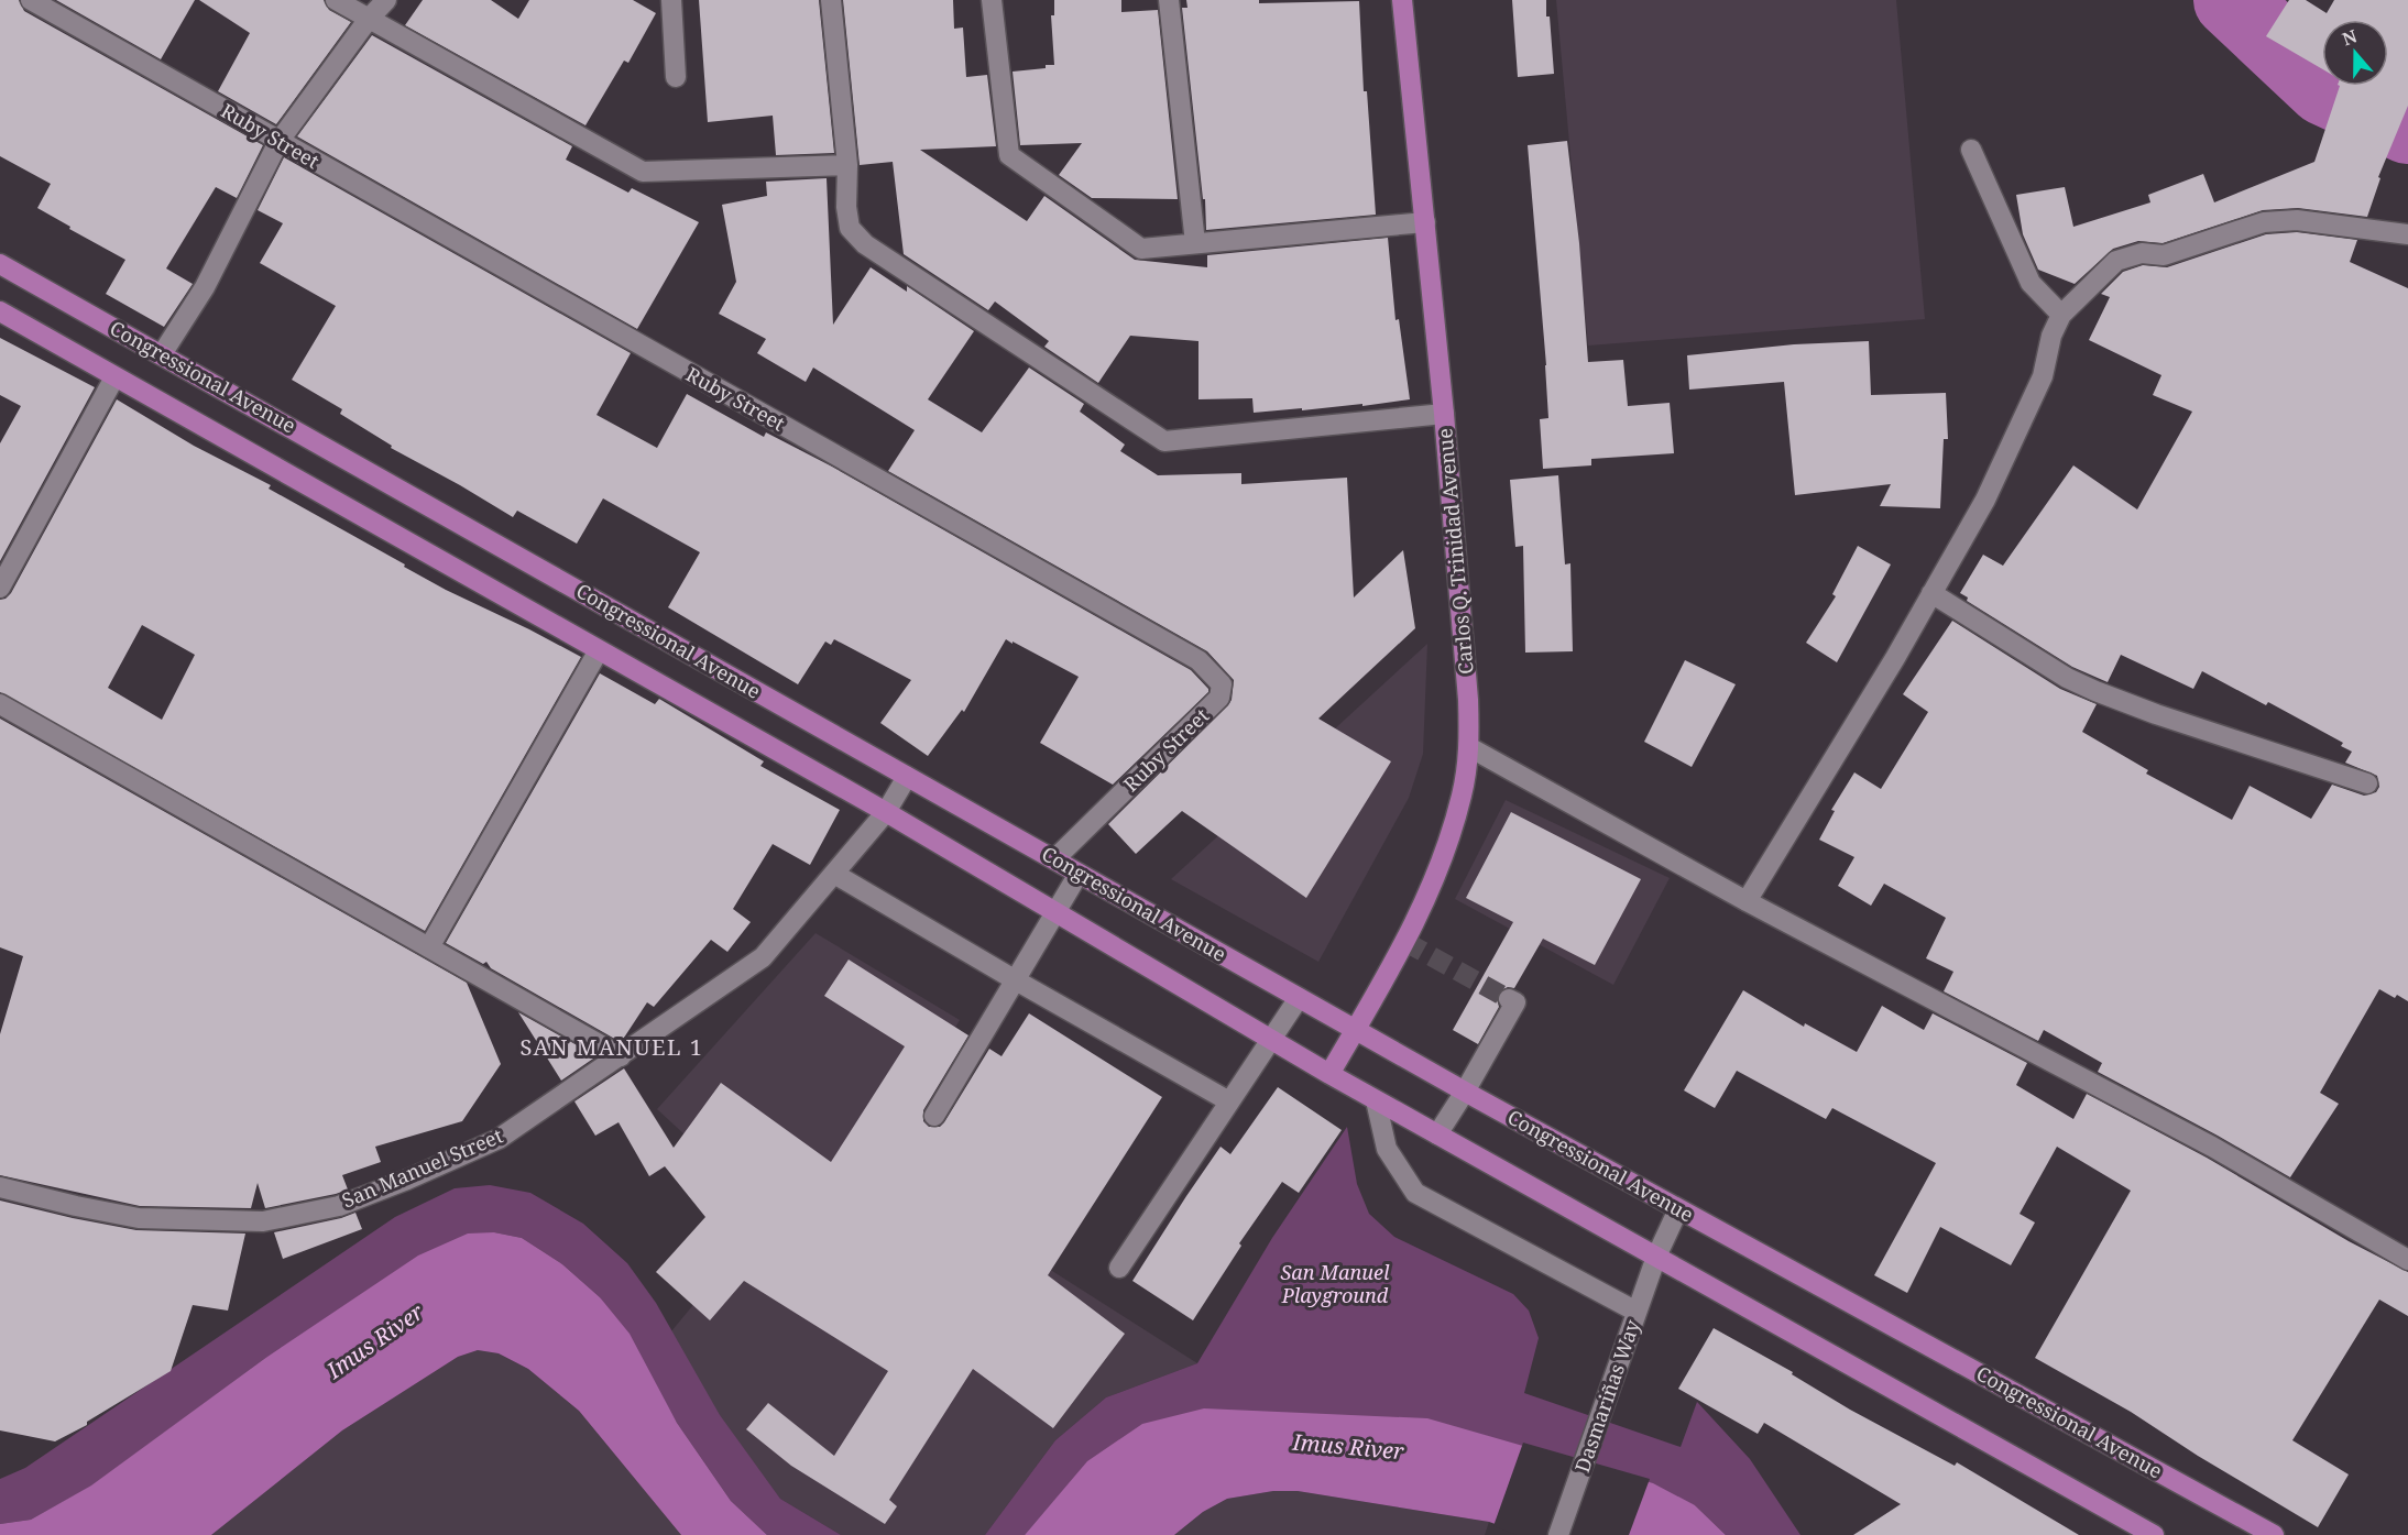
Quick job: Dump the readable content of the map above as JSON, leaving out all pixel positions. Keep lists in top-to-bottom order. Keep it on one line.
{"streets":{"main road":["Congressional Avenue","Carlos Q. Trinidad Avenue"],"street":["Ruby Street","San Manuel Street","Dasmariñas Way"]},"crossings":[["Ruby Street","Congressional Avenue"],["Congressional Avenue","Carlos Q. Trinidad Avenue"],["Congressional Avenue","San Manuel Street"],["Congressional Avenue","Dasmariñas Way"]],"districts":["SAN MANUEL 1"],"water":["Imus River"],"parks":["San Manuel Playground"],"north":"top"}
